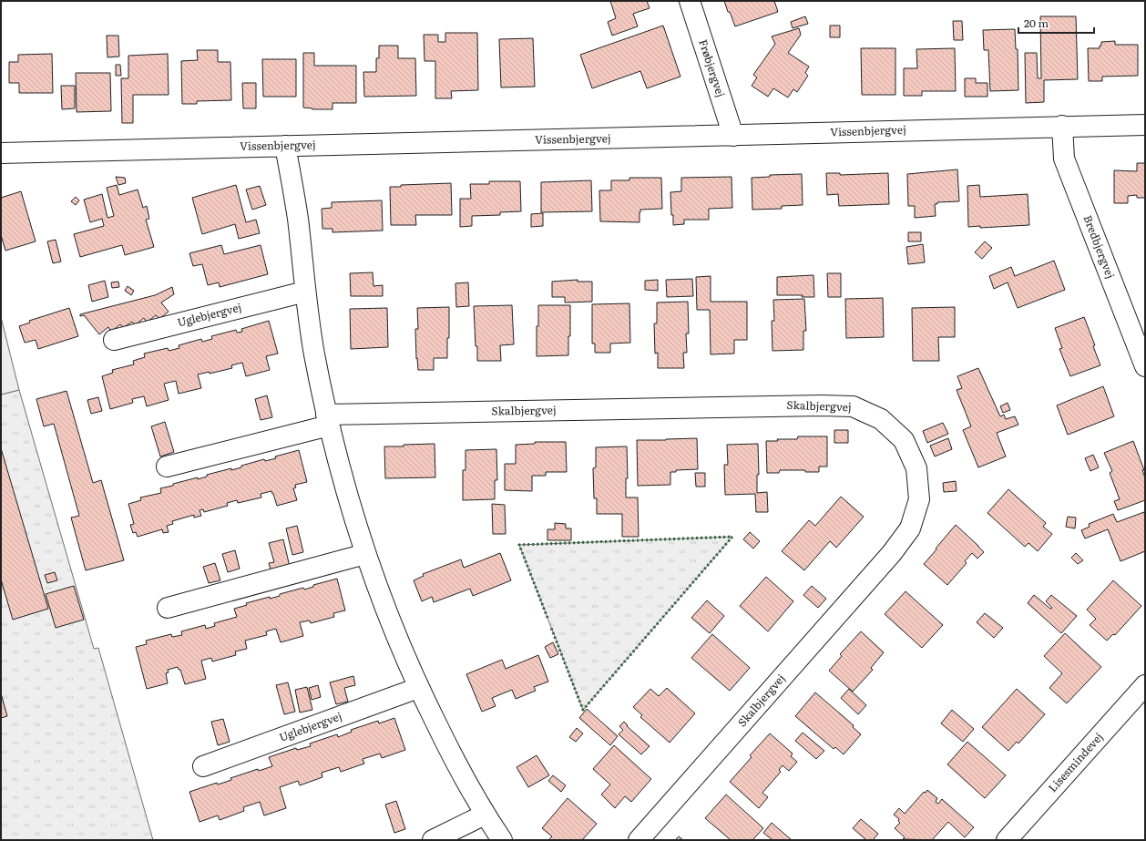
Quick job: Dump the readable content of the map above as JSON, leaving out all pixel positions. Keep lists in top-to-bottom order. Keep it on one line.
{"streets":{"street":["Frøbjergvej","Vissenbjergvej","Bredbjergvej","Uglebjergvej","Skalbjergvej","Lisesmindevej"]},"crossings":[["Frøbjergvej","Vissenbjergvej"],["Vissenbjergvej","Bredbjergvej"]],"scale_bar":"20 m"}
